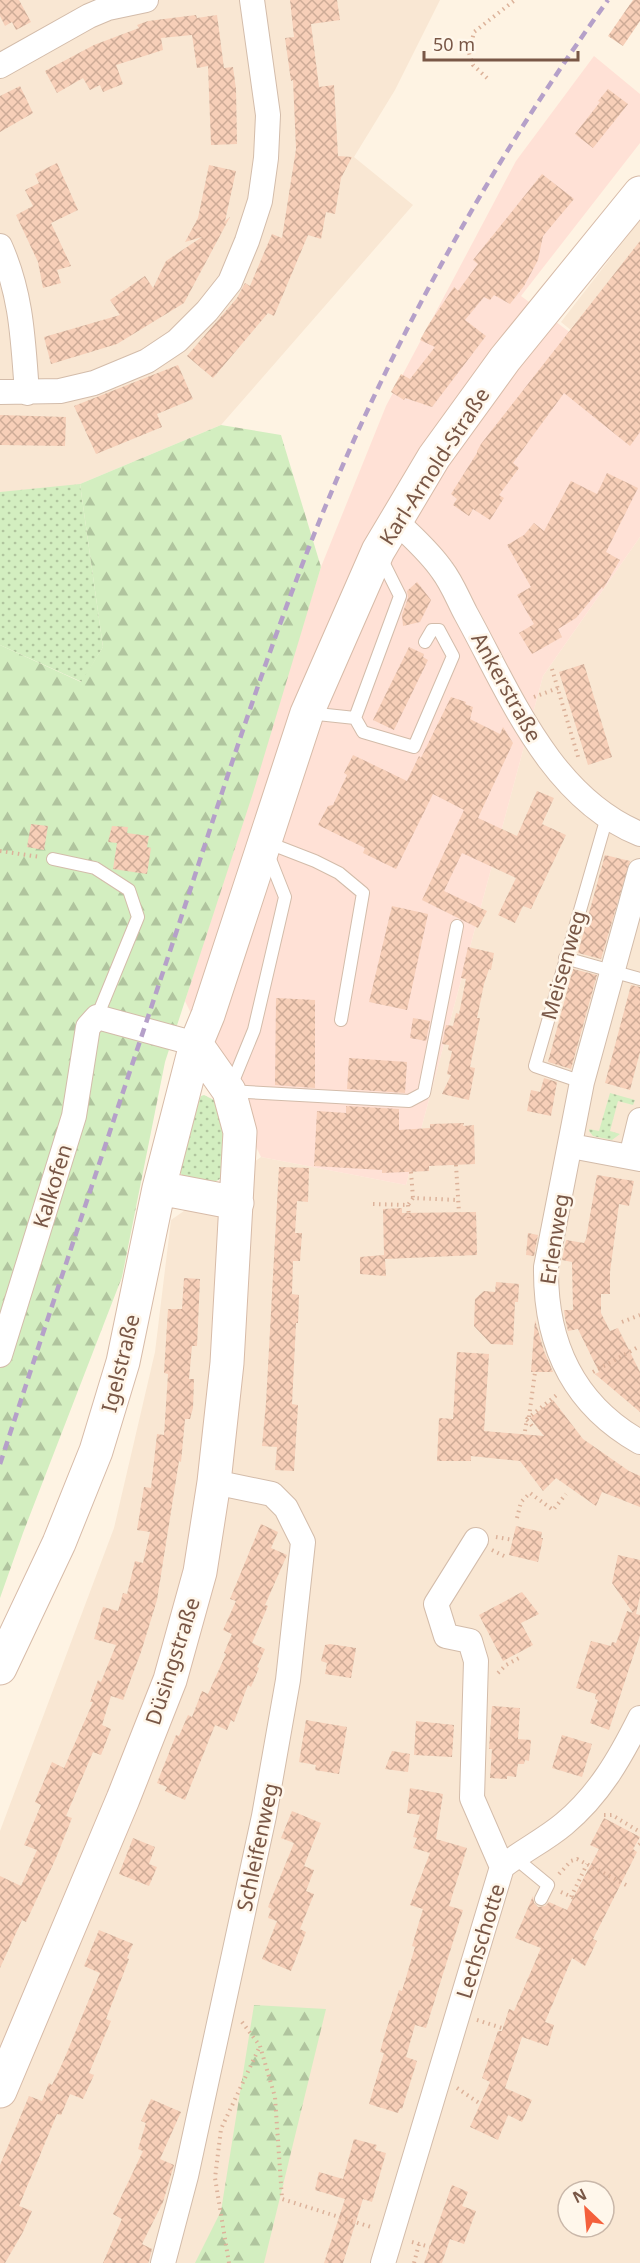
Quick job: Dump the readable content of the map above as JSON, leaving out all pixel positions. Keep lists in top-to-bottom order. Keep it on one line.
{"streets":{"main road":["Karl-Arnold-Straße","Igelstraße","Düsingstraße"],"street":["Ankerstraße","Kalkofen","Erlenweg","Schleifenweg","Lechschotte"],"lane":["Meisenweg"]},"crossings":[["Karl-Arnold-Straße","Ankerstraße"],["Karl-Arnold-Straße","Igelstraße"],["Karl-Arnold-Straße","Düsingstraße"],["Ankerstraße","Meisenweg"],["Igelstraße","Düsingstraße"],["Düsingstraße","Schleifenweg"]],"scale_bar":"50 m","north":"top left"}
